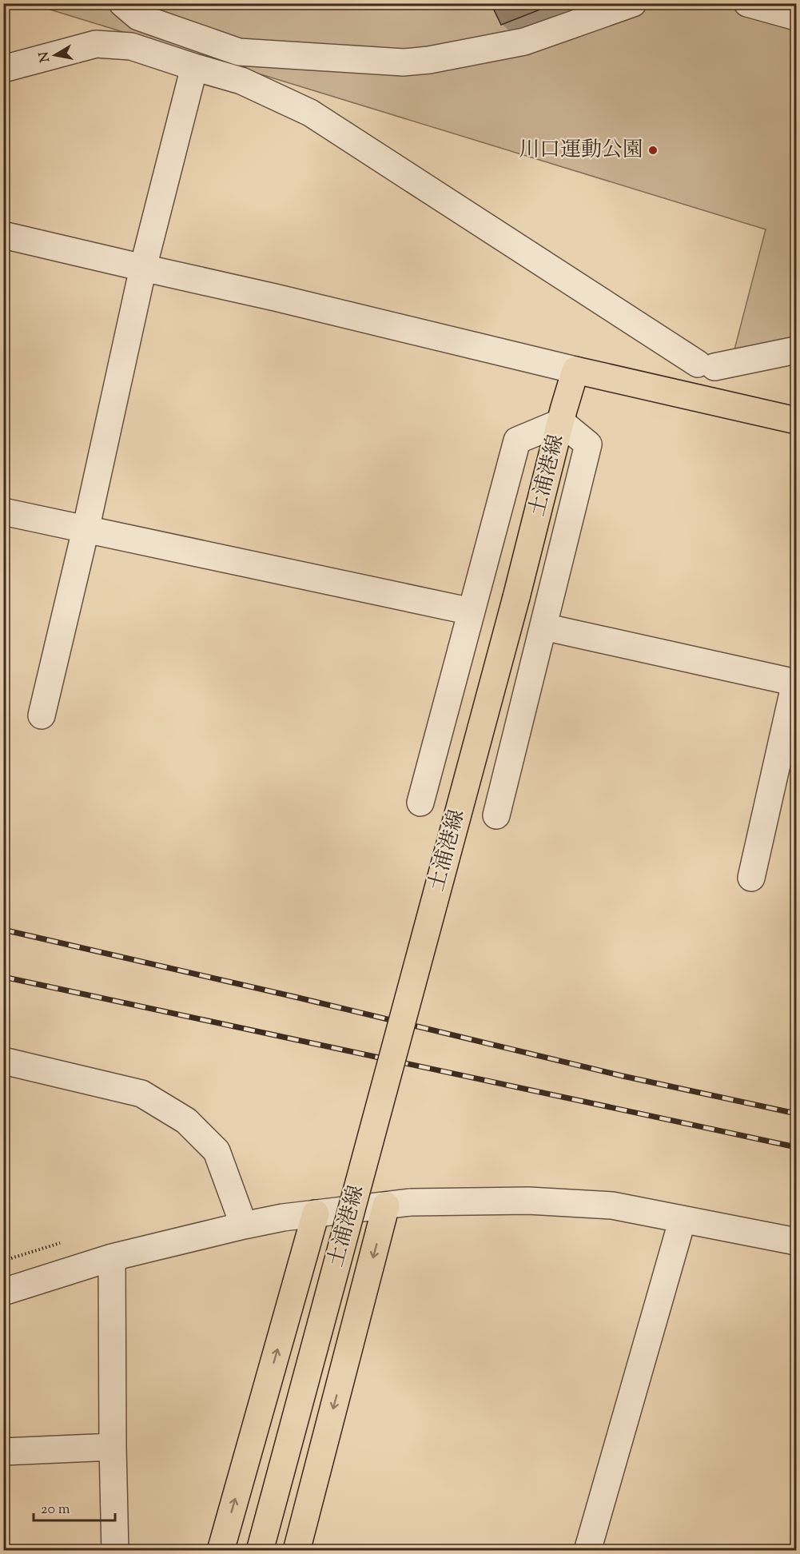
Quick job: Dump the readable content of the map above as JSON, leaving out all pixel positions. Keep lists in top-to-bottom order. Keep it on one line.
{"streets":{"main road":["土浦港線"]},"places":["川口運動公園"],"scale_bar":"20 m","north":"left"}
